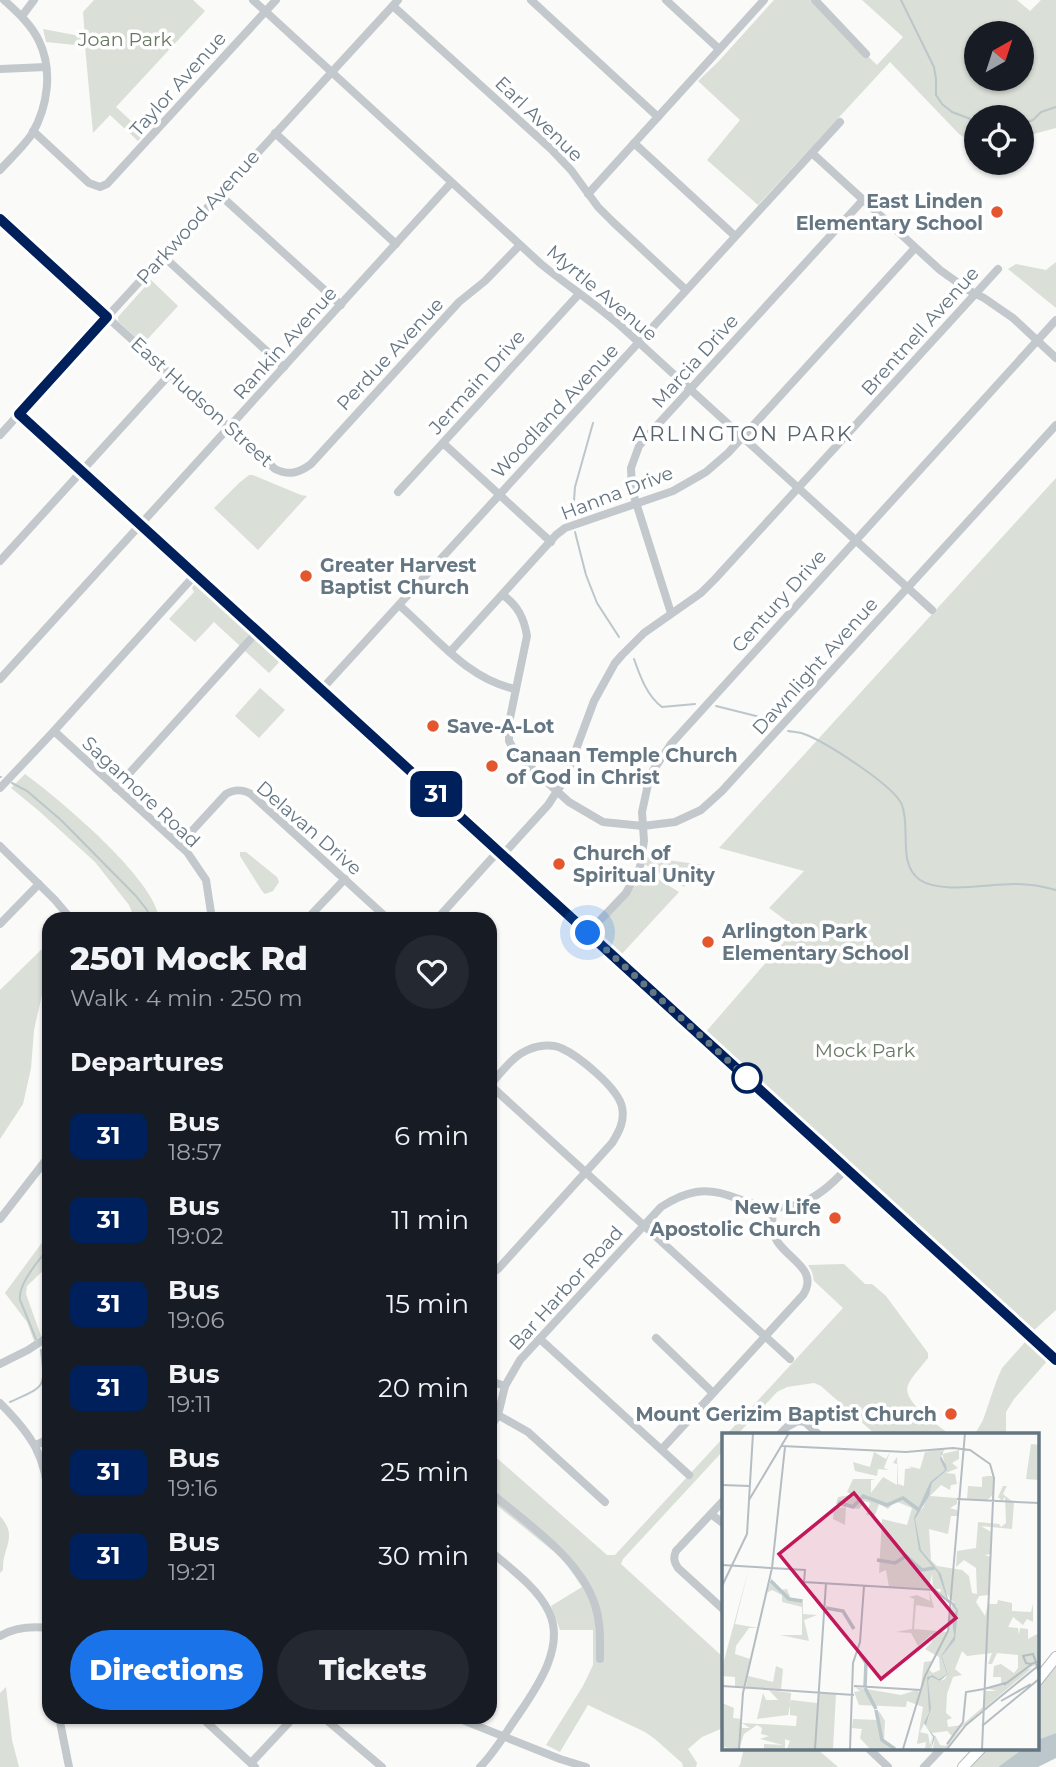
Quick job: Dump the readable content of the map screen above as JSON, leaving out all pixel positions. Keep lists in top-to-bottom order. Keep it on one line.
{"streets":{"main road":["Parkwood Avenue","East Hudson Street"],"street":["Taylor Avenue","Earl Avenue","Myrtle Avenue","Brentnell Avenue","Rankin Avenue","Perdue Avenue","Marcia Drive","Jermain Drive","Woodland Avenue","Hanna Drive","Century Drive","Dawnlight Avenue","Sagamore Road","Delavan Drive","Bar Harbor Road"]},"crossings":[["Taylor Avenue","Myrtle Avenue"],["Earl Avenue","Parkwood Avenue"],["Earl Avenue","Woodland Avenue"],["Parkwood Avenue","Myrtle Avenue"],["Parkwood Avenue","East Hudson Street"],["Myrtle Avenue","Brentnell Avenue"],["Myrtle Avenue","Rankin Avenue"],["Myrtle Avenue","Perdue Avenue"],["Myrtle Avenue","Marcia Drive"],["Myrtle Avenue","Jermain Drive"],["Myrtle Avenue","Woodland Avenue"],["Myrtle Avenue","Hanna Drive"],["Myrtle Avenue","Century Drive"],["Myrtle Avenue","Dawnlight Avenue"],["Brentnell Avenue","Marcia Drive"],["Brentnell Avenue","Dawnlight Avenue"],["Rankin Avenue","East Hudson Street"],["Perdue Avenue","East Hudson Street"],["Marcia Drive","Hanna Drive"],["Hanna Drive","Dawnlight Avenue"],["Century Drive","Dawnlight Avenue"],["Sagamore Road","Delavan Drive"]],"districts":["ARLINGTON PARK"],"parks":["Joan Park","Mock Park"],"places":["East Linden Elementary School","Greater Harvest Baptist Church","Save-A-Lot","Canaan Temple Church of God in Christ","Church of Spiritual Unity","Arlington Park Elementary School","New Life Apostolic Church","Mount Gerizim Baptist Church"],"lines":["bus line 31"],"north":"top right","page":{"on_map":"31","heading":[["2501 Mock Rd","Walk · 4 min · 250 m"],"Departures"],"list":[{"mark":"31","name":"Bus","note":"18:57","value":"6 min"},{"mark":"31","name":"Bus","note":"19:02","value":"11 min"},{"mark":"31","name":"Bus","note":"19:06","value":"15 min"},{"mark":"31","name":"Bus","note":"19:11","value":"20 min"},{"mark":"31","name":"Bus","note":"19:16","value":"25 min"},{"mark":"31","name":"Bus","note":"19:21","value":"30 min"}],"buttons":["Directions","Tickets"]}}
